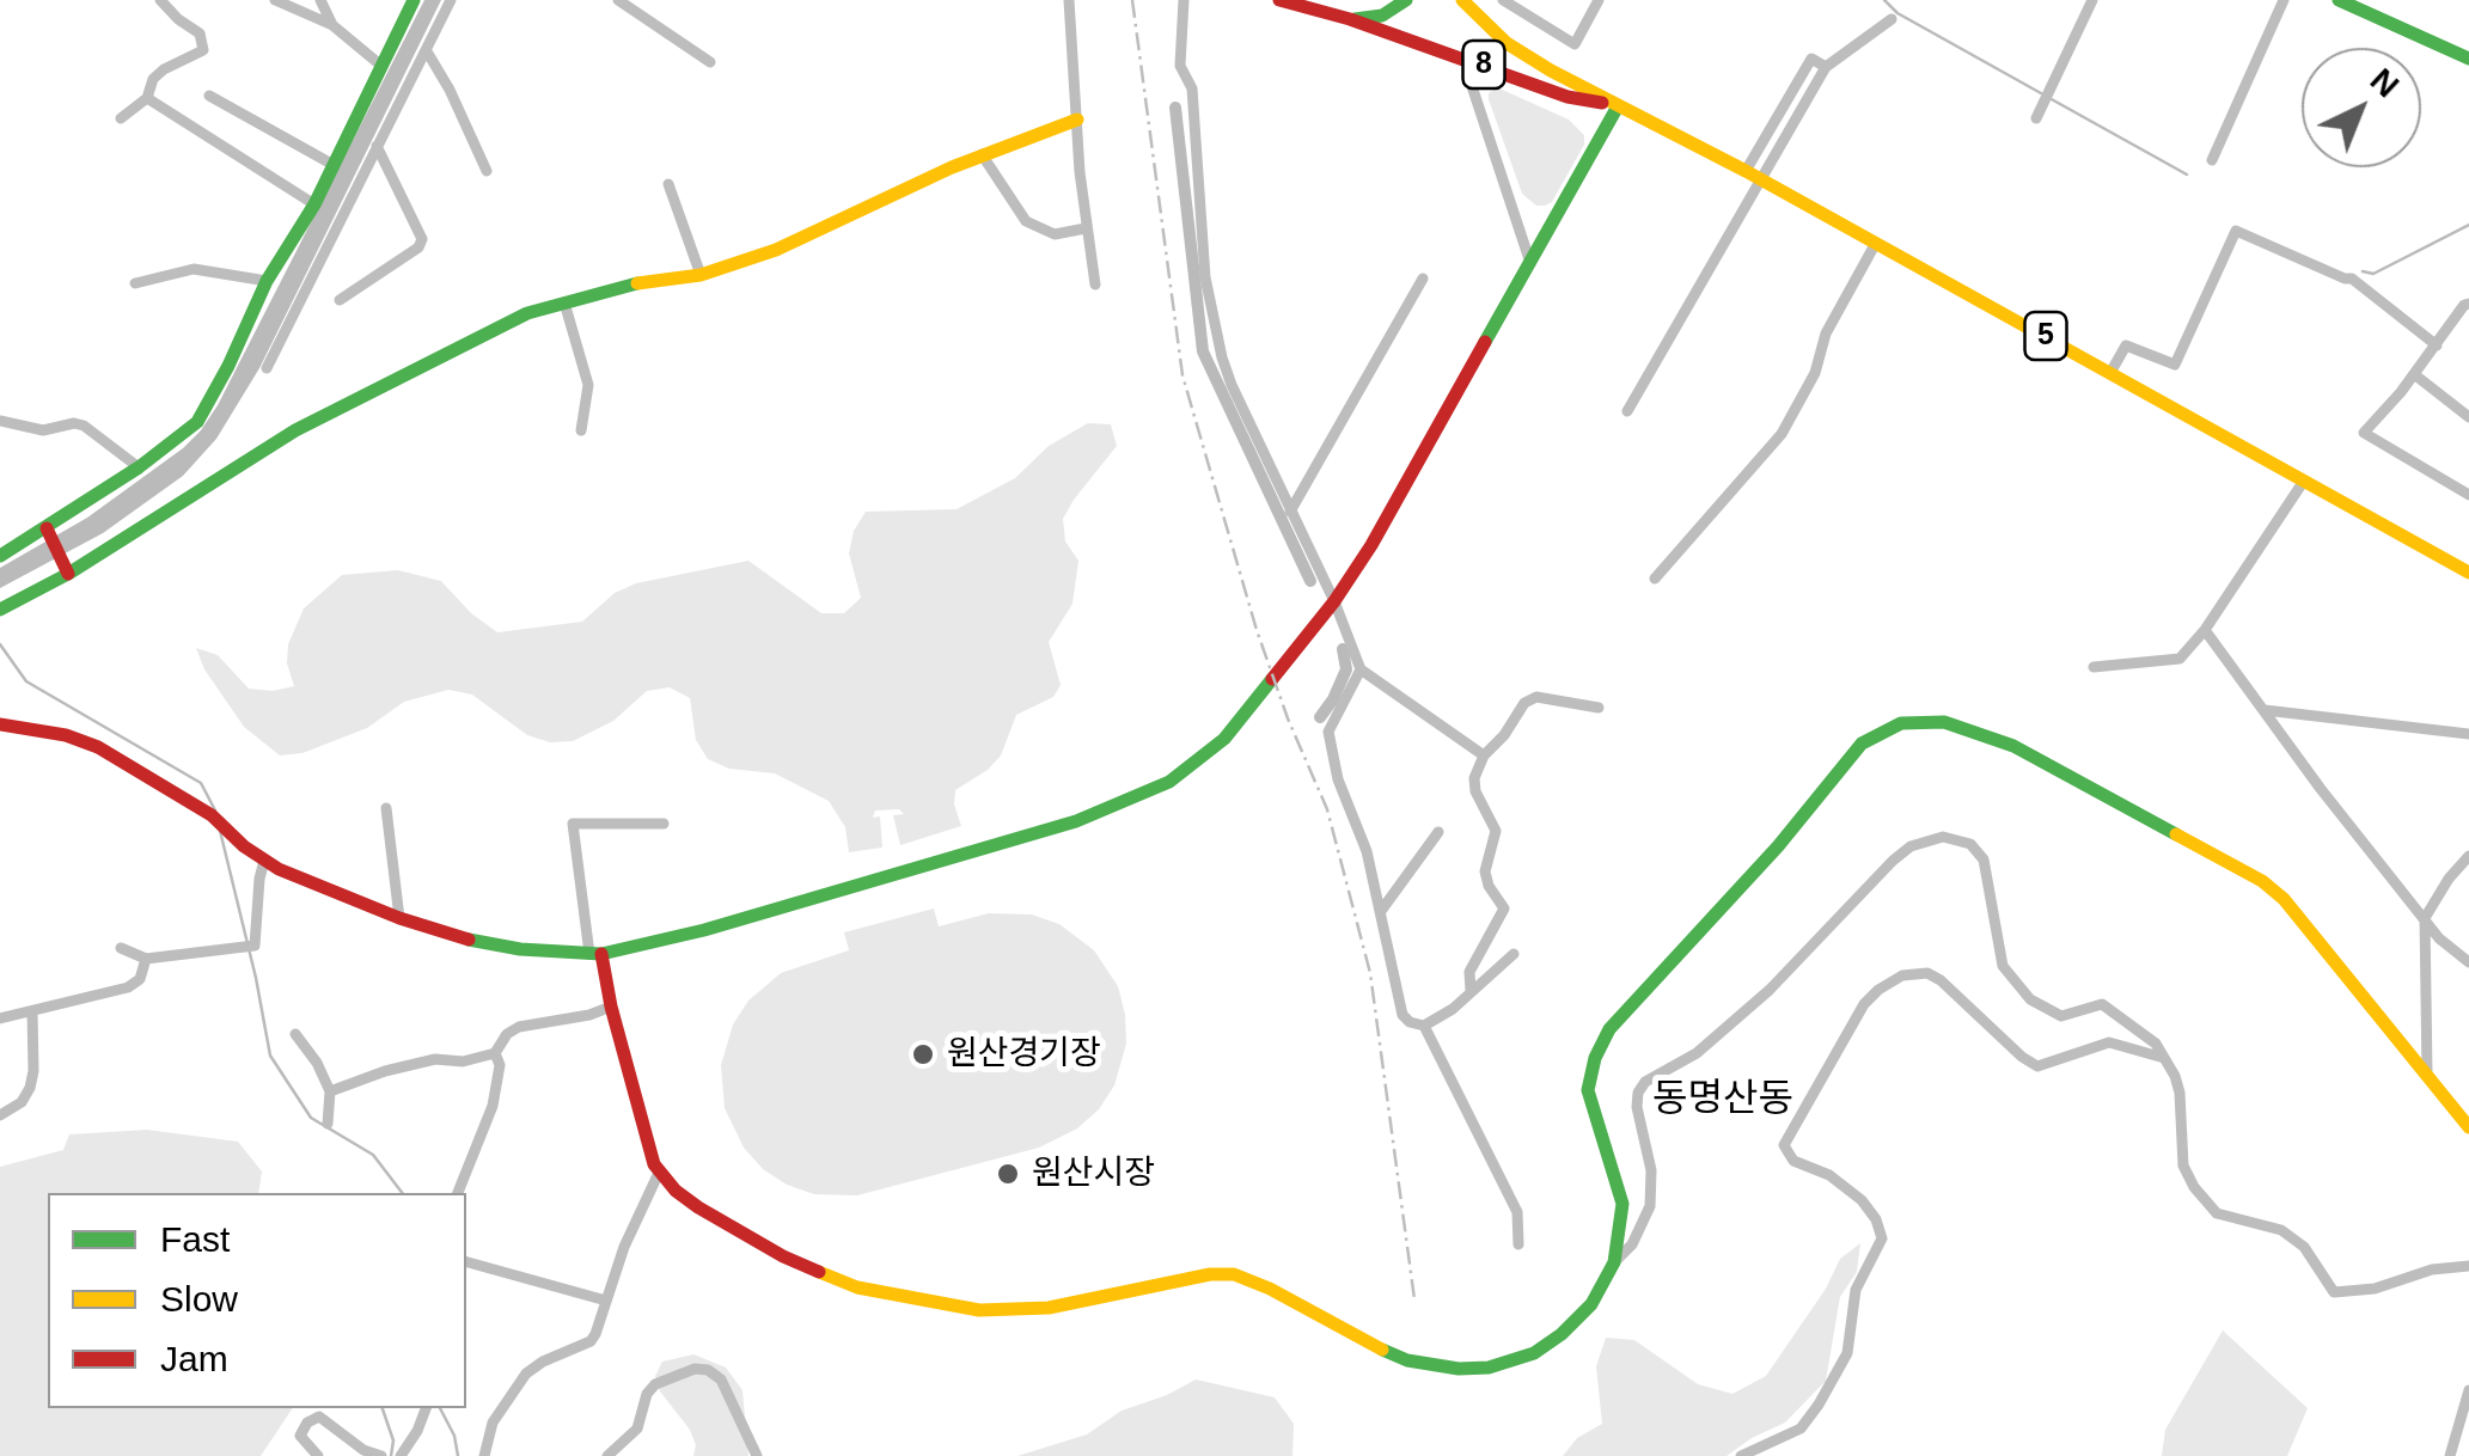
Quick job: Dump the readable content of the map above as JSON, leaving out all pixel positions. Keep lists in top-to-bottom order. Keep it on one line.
{"streets":{"main road":["8","5"]},"crossings":[["8","5"]],"districts":["동명산동"],"places":["원산경기장","원산시장"],"legend":["Fast","Slow","Jam"],"north":"top right"}
